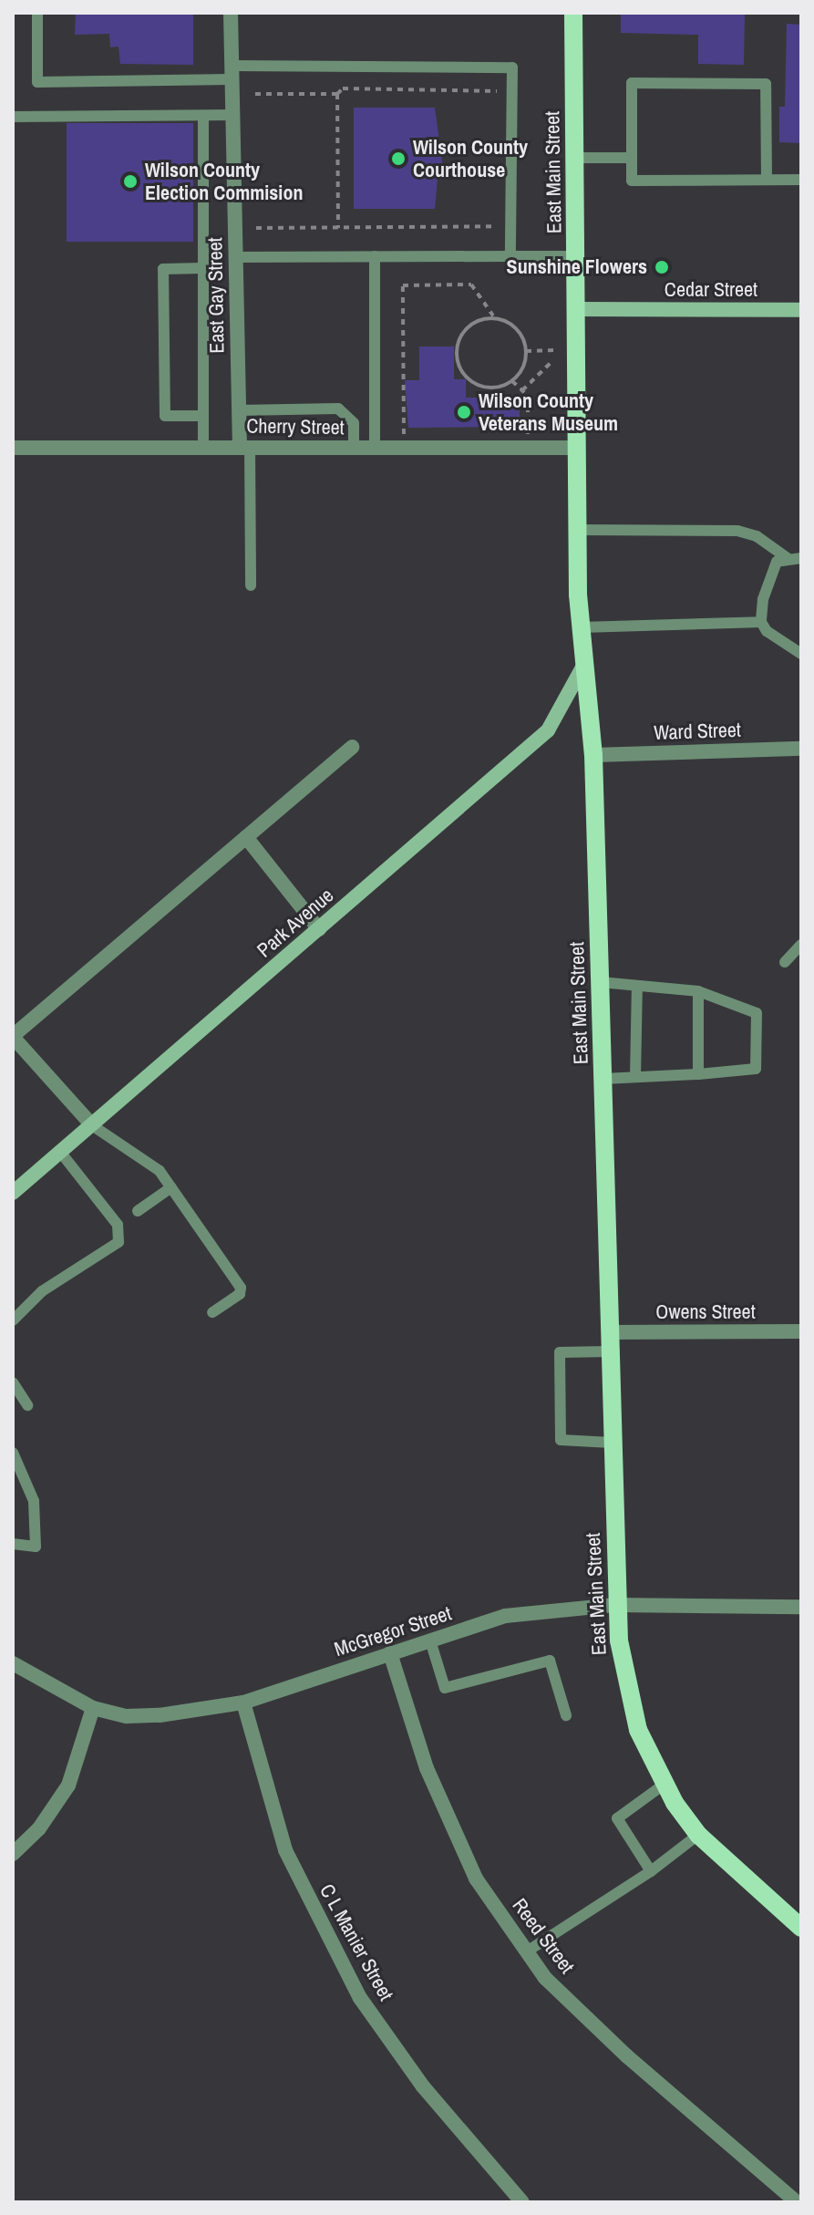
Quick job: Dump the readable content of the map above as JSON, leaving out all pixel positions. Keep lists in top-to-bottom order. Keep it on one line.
{"streets":{"main road":["East Main Street"],"street":["Cedar Street","East Gay Street","Cherry Street","Ward Street","Park Avenue","Owens Street","McGregor Street","Reed Street","C L Manier Street"]},"crossings":[["East Main Street","Cedar Street"],["East Main Street","Cherry Street"],["East Main Street","Ward Street"],["East Main Street","Park Avenue"],["East Main Street","Owens Street"],["East Main Street","McGregor Street"],["East Gay Street","Cherry Street"],["McGregor Street","Reed Street"],["McGregor Street","C L Manier Street"]],"places":["Wilson County Courthouse","Wilson County Election Commision","Sunshine Flowers","Wilson County Veterans Museum"]}
